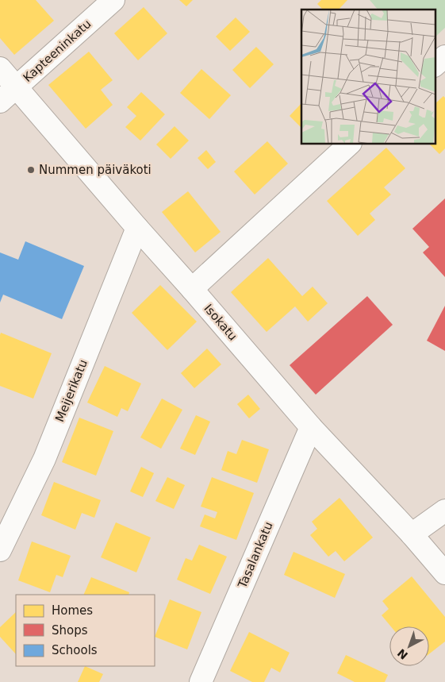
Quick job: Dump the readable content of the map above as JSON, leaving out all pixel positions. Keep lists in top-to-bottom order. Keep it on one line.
{"streets":{"street":["Kapteeninkatu","Isokatu","Meijerikatu","Tasalankatu"]},"crossings":[["Kapteeninkatu","Isokatu"],["Isokatu","Meijerikatu"],["Isokatu","Tasalankatu"]],"places":["Nummen päiväkoti"],"legend":["Homes","Shops","Schools"],"north":"bottom left"}
